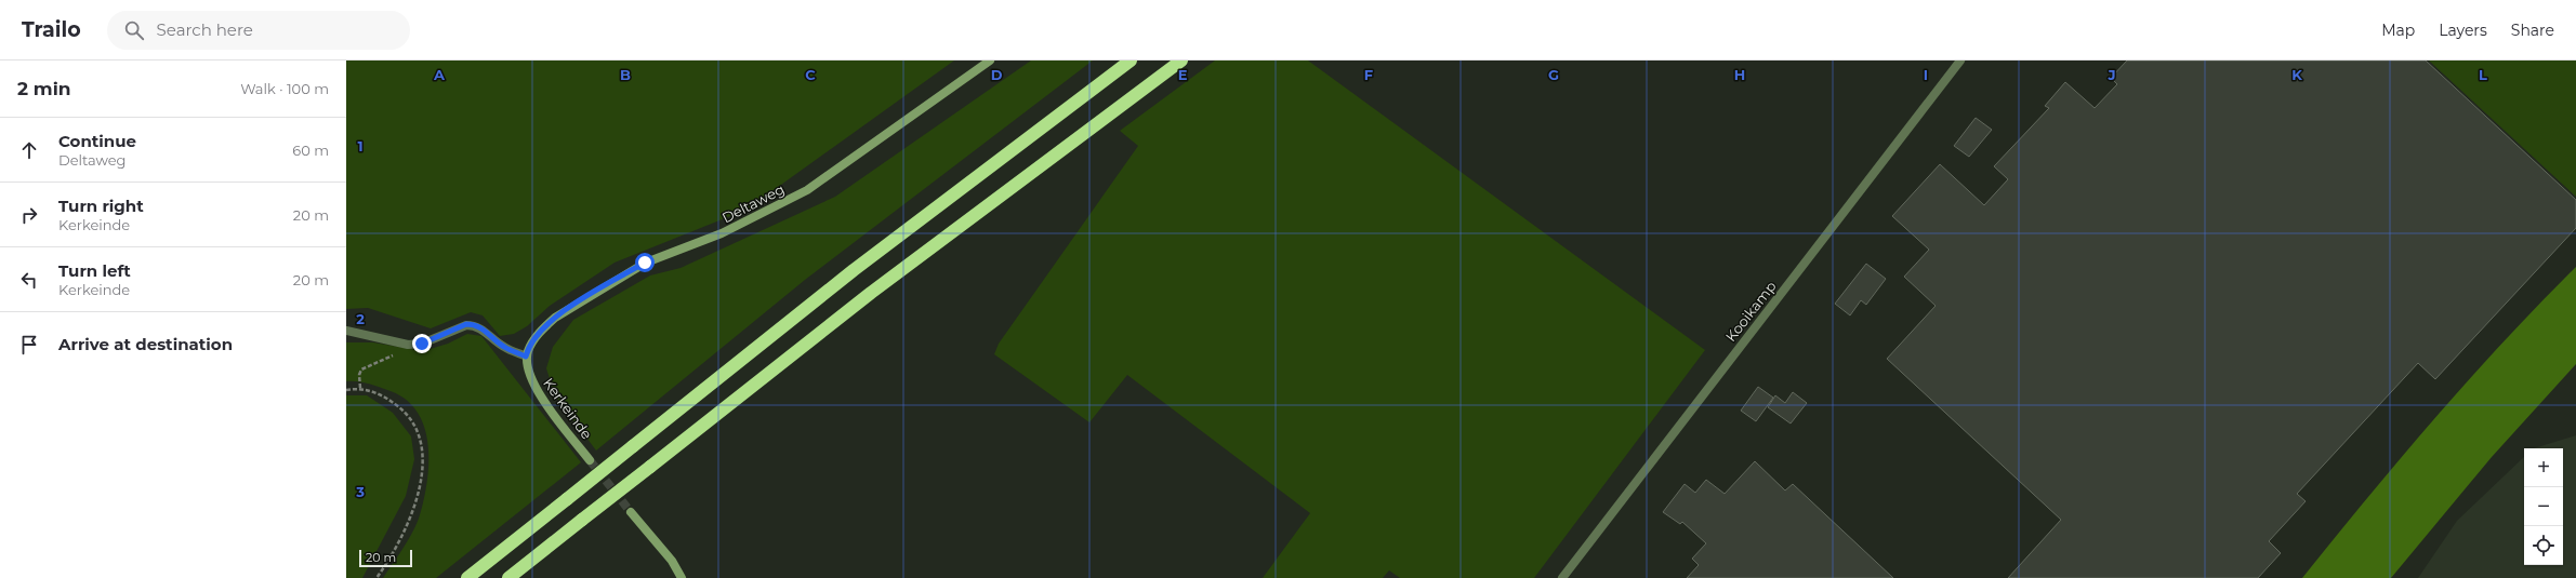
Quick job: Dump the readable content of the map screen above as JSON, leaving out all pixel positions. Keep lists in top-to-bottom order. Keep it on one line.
{"streets":{"street":["Deltaweg","Kooikamp","Kerkeinde"]},"crossings":[["Deltaweg","Kerkeinde"]],"scale_bar":"20 m","page":{"header":"Trailo","search":"Search here","nav":["Map","Layers","Share"],"heading":["2 min","Walk · 100 m"],"list":[["Continue","Deltaweg","60 m"],["Turn right","Kerkeinde","20 m"],["Turn left","Kerkeinde","20 m"],"Arrive at destination"],"map_buttons":["+","−"],"scale":"20 m"},"grid":{"columns":["A","B","C","D","E","F","G","H","I","J","K","L"],"rows":["1","2","3"]}}
